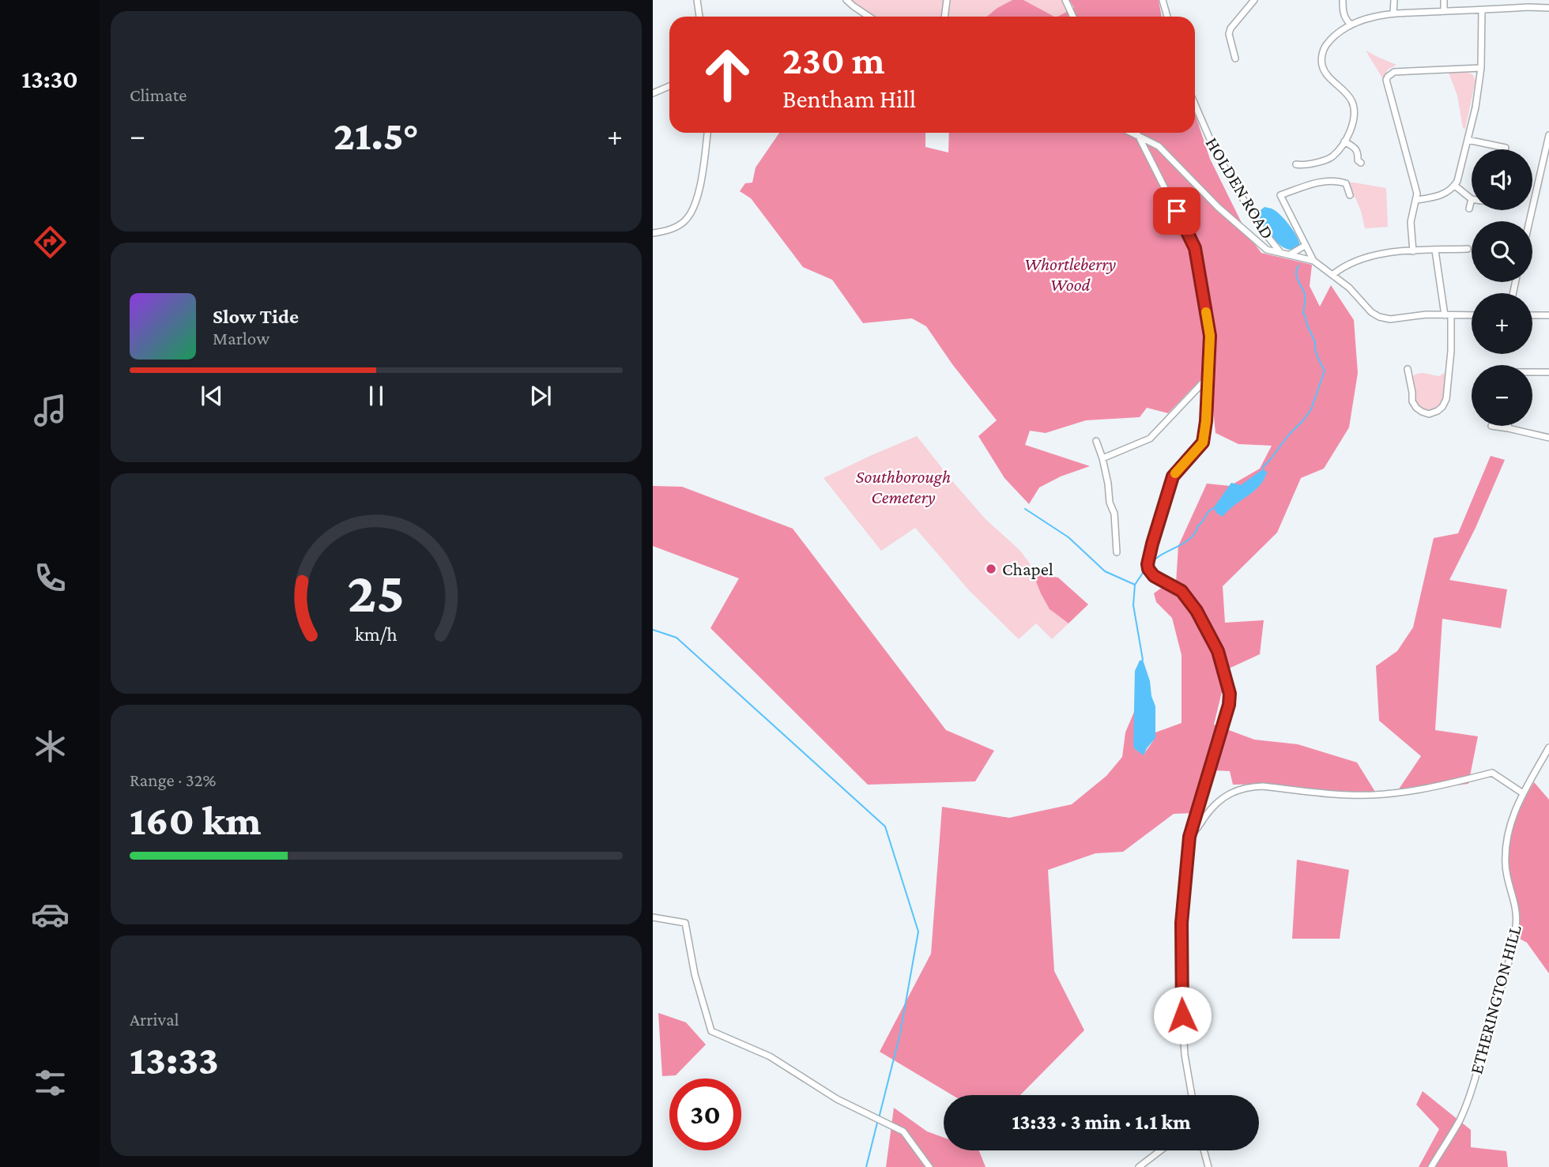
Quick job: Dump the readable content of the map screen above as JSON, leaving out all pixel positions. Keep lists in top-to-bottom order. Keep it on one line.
{"streets":{"street":["HOLDEN ROAD","ETHERINGTON HILL"]},"parks":["Whortleberry Wood","Southborough Cemetery"],"places":["Chapel"],"page":{"tabs":"13:30","tile":["Climate",["Range · 32%","160 km"],["Arrival","13:33"]],"turn":["230 m","Bentham Hill"],"heat":["−","21.5°","+"],"map_buttons":["+","−"],"song":["Slow Tide","Marlow"],"limit":"30","trip":"13:33 · 3 min · 1.1 km","gauge":["25","km/h"]}}
